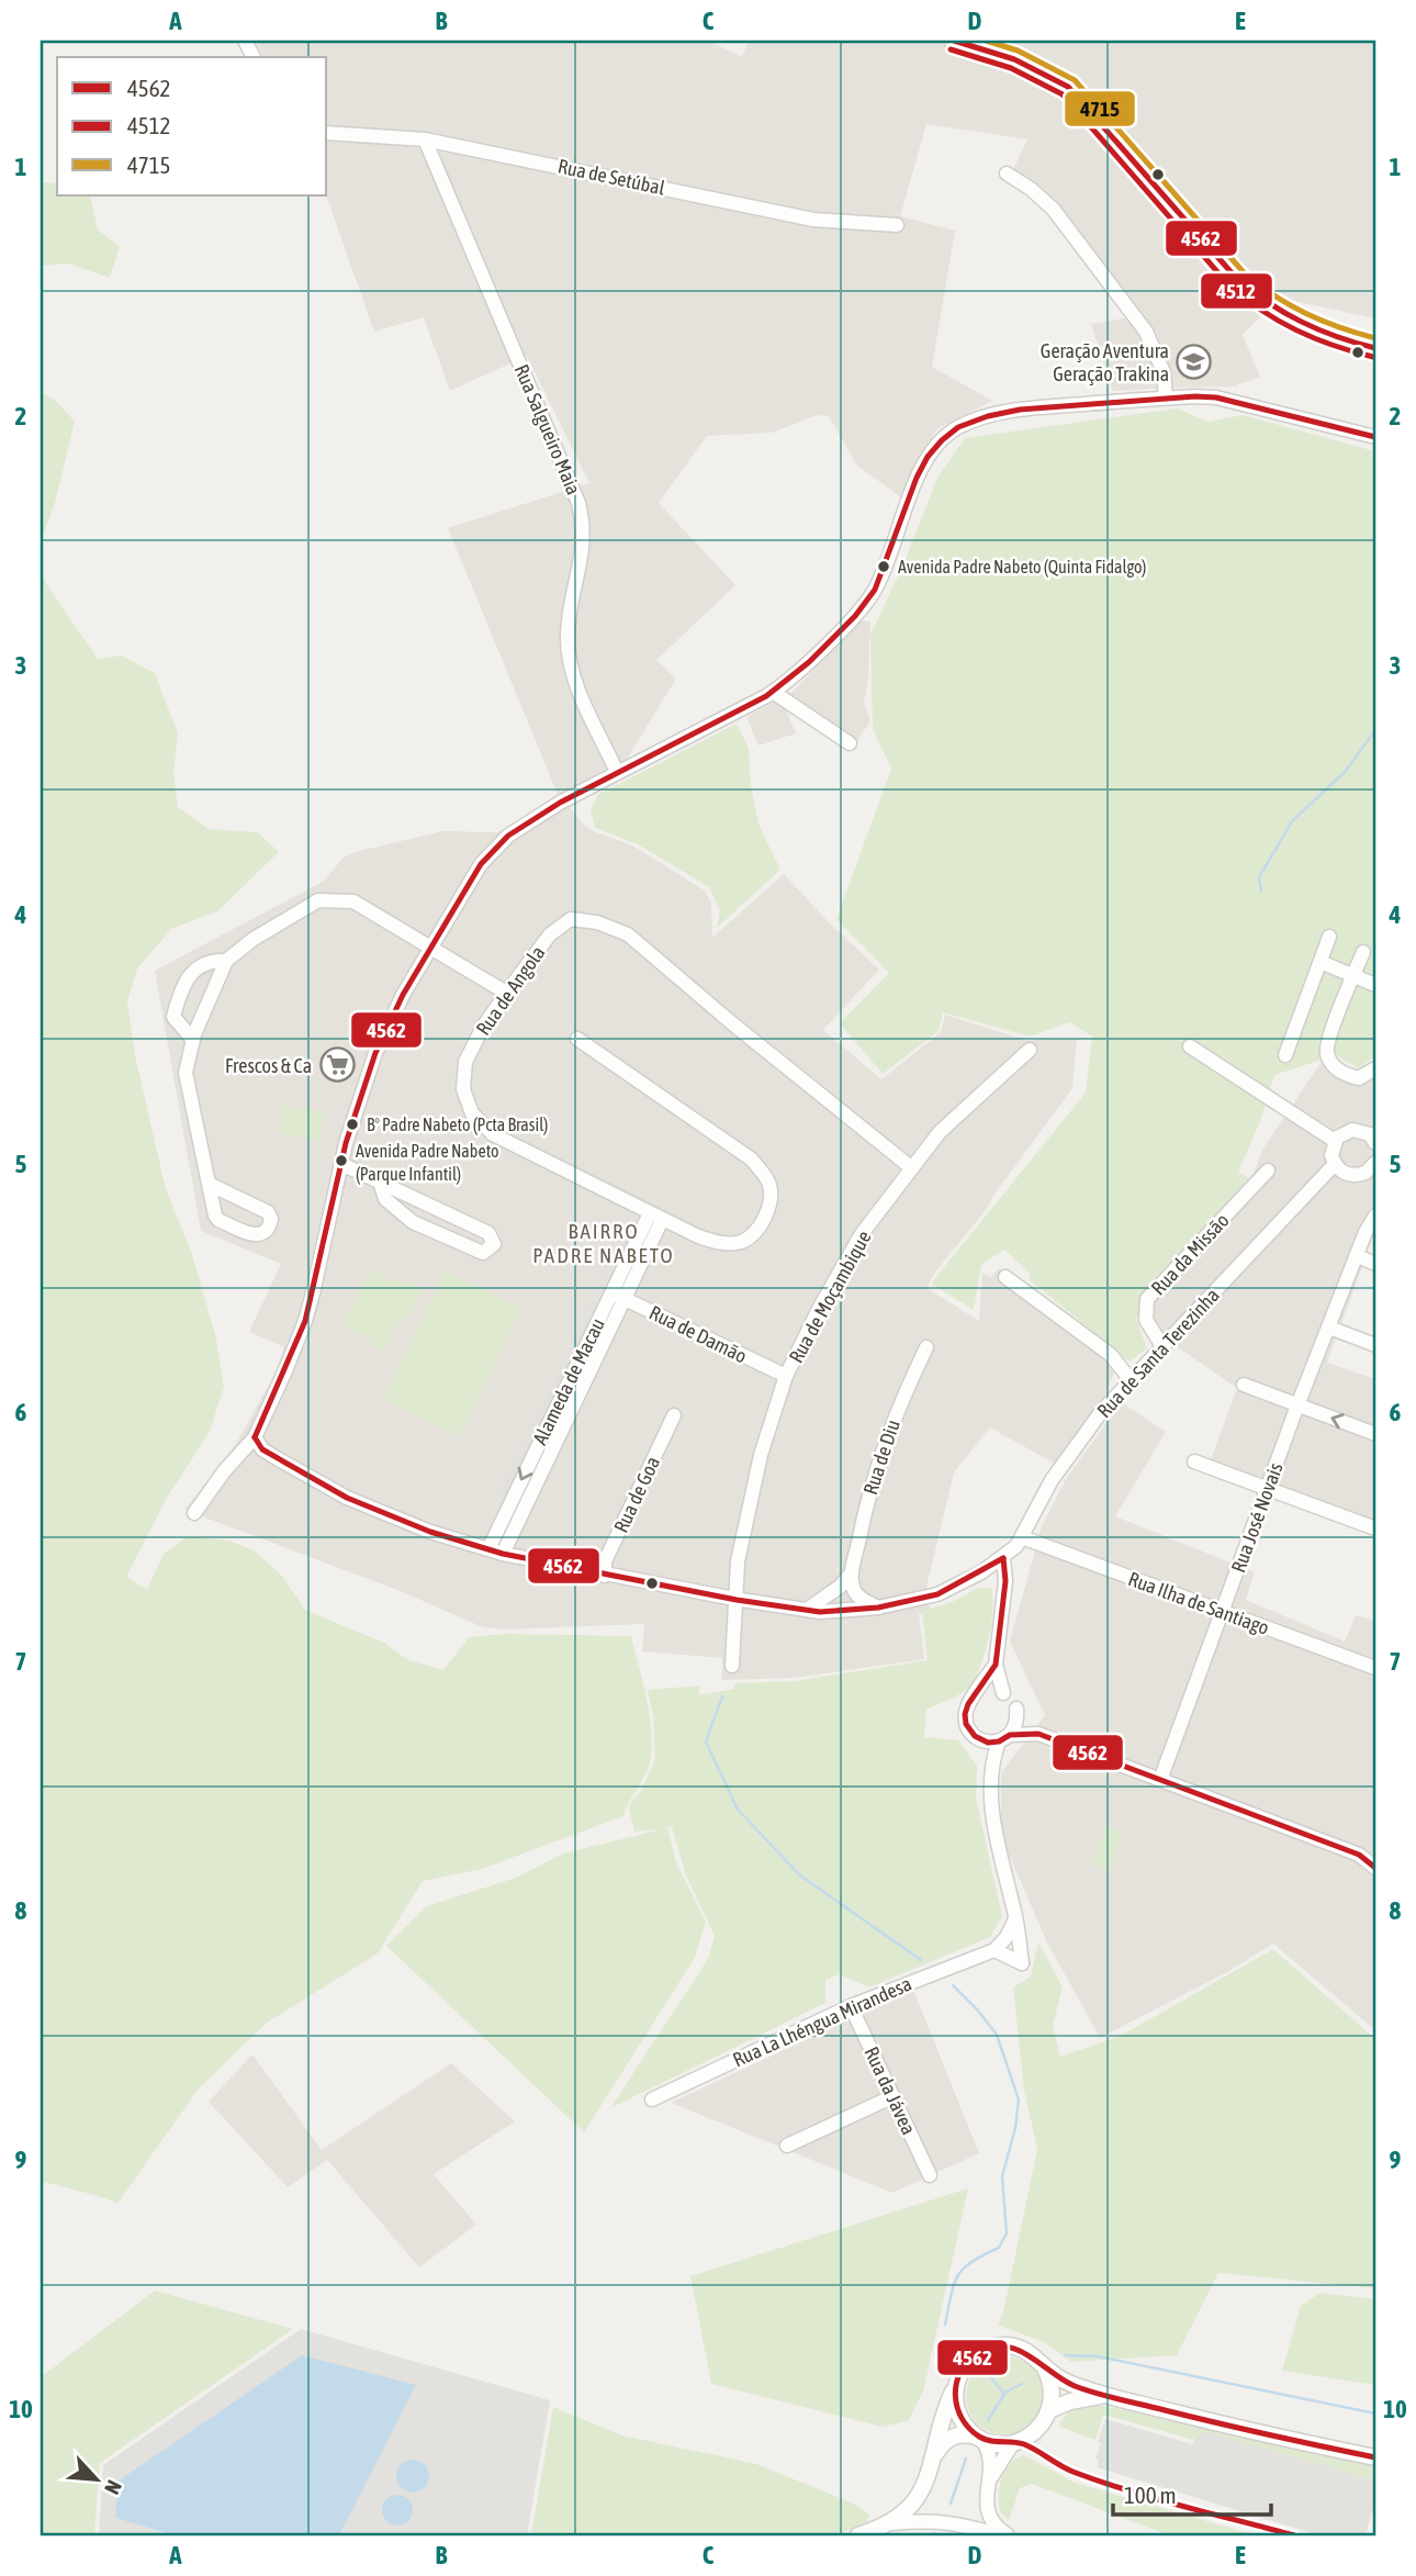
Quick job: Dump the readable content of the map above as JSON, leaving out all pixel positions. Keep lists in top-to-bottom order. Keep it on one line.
{"streets":{"street":["Rua de Setúbal","Rua Salgueiro Maia","Rua de Angola","Rua da Missão","Rua de Moçambique","Rua de Damão","Rua de Santa Terezinha","Alameda de Macau","Rua de Diu","Rua de Goa","Rua José Novais","Rua Ilha de Santiago","Rua La Lhéngua Mirandesa","Rua da Jávea"]},"crossings":[["Rua de Setúbal","Rua Salgueiro Maia"],["Rua de Angola","Rua de Moçambique"],["Rua de Angola","Alameda de Macau"],["Rua da Missão","Rua de Santa Terezinha"],["Rua de Moçambique","Rua de Damão"],["Rua de Moçambique","Rua de Santa Terezinha"],["Rua de Damão","Alameda de Macau"],["Rua de Santa Terezinha","Alameda de Macau"],["Rua de Santa Terezinha","Rua de Goa"],["Rua de Santa Terezinha","Rua Ilha de Santiago"],["Rua José Novais","Rua Ilha de Santiago"],["Rua La Lhéngua Mirandesa","Rua da Jávea"]],"districts":["BAIRRO PADRE NABETO"],"places":{"school or university":["Geração Aventura Geração Trakina"],"other":["Avenida Padre Nabeto (Quinta Fidalgo)","Bº Padre Nabeto (Pcta Brasil)","Avenida Padre Nabeto (Parque Infantil)"],"supermarket":["Frescos & Ca"]},"lines":["transit line 4562","transit line 4715","transit line 4512"],"legend":["4562","4512","4715"],"scale_bar":"100 m","north":"bottom right","grid":{"columns":["A","B","C","D","E"],"rows":["1","2","3","4","5","6","7","8","9","10"]}}
